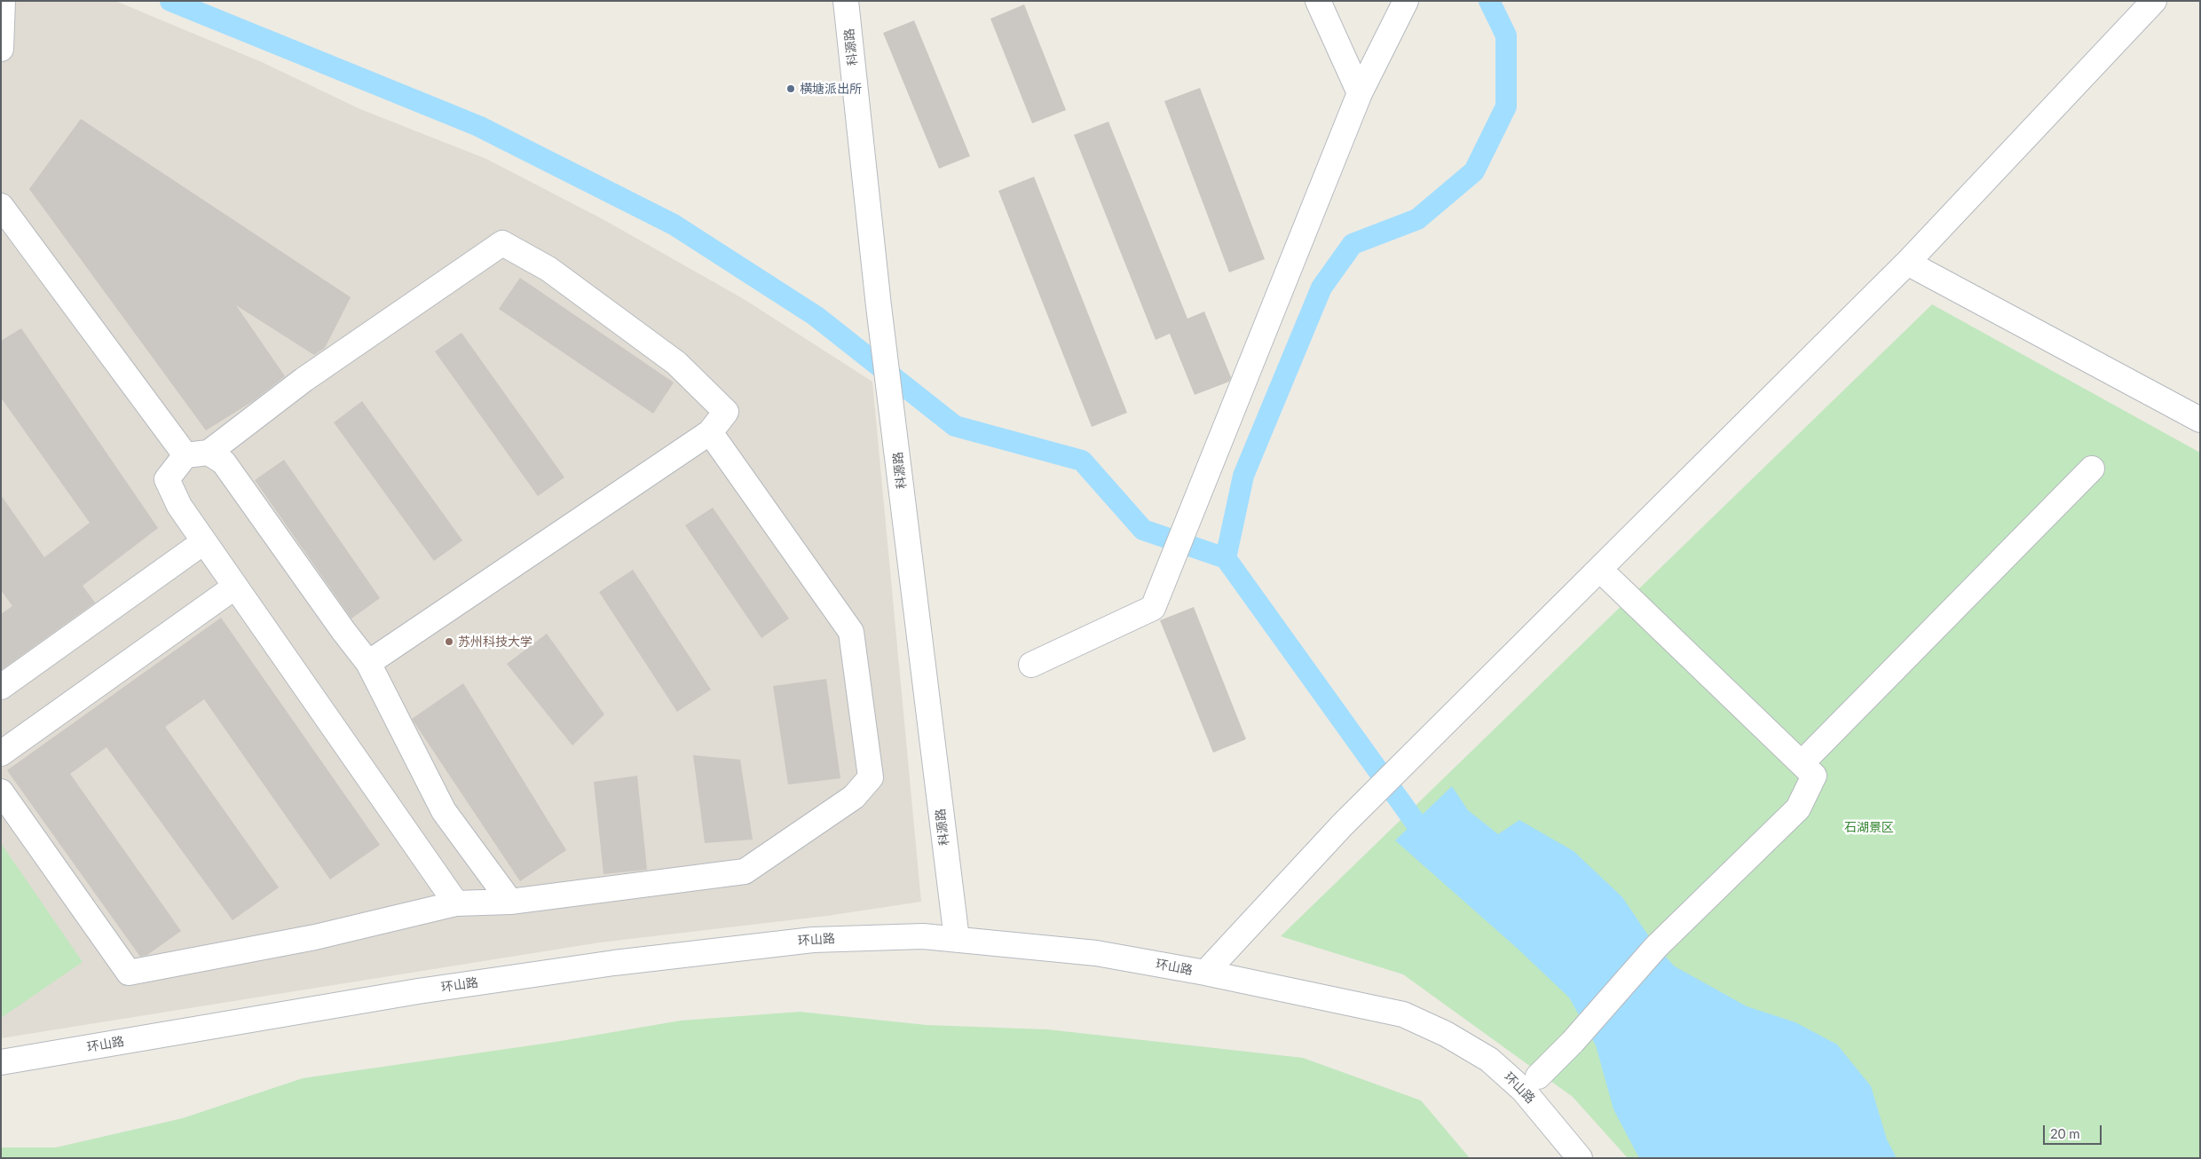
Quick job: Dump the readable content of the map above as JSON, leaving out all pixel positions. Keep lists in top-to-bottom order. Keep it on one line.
{"streets":{"street":["科源路","环山路"]},"crossings":[["科源路","环山路"]],"parks":["石湖景区"],"places":["横塘派出所","苏州科技大学"],"scale_bar":"20 m"}
